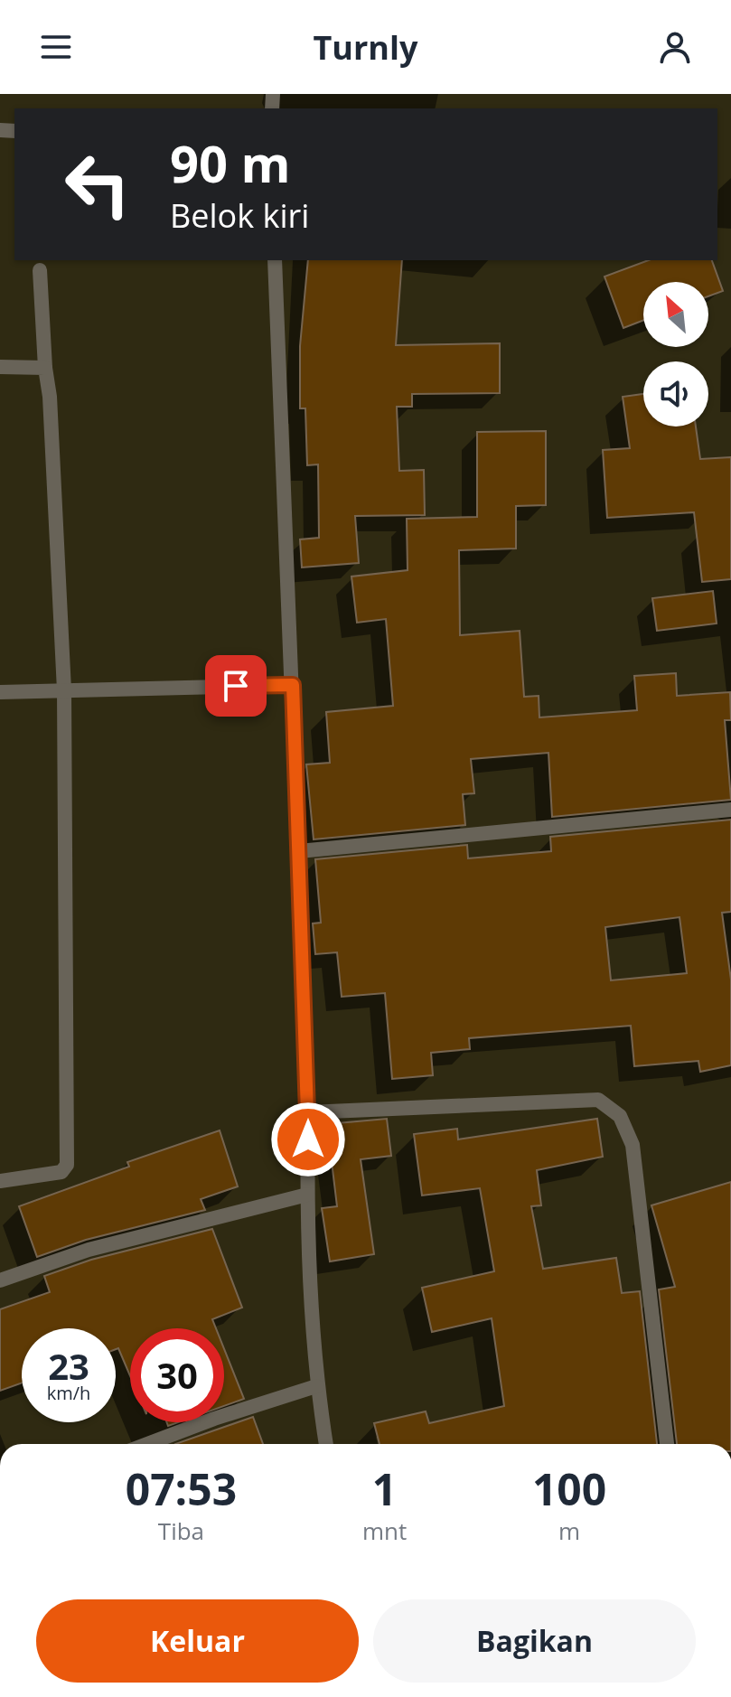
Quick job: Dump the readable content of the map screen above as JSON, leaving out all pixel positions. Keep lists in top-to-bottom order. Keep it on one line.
{"north":"top left","page":{"header":"Turnly","turn":["90 m","Belok kiri"],"speed":"23 km/h","limit":"30","eta":["07:53","Tiba","1","mnt","100","m"],"buttons":["Keluar","Bagikan"]}}
